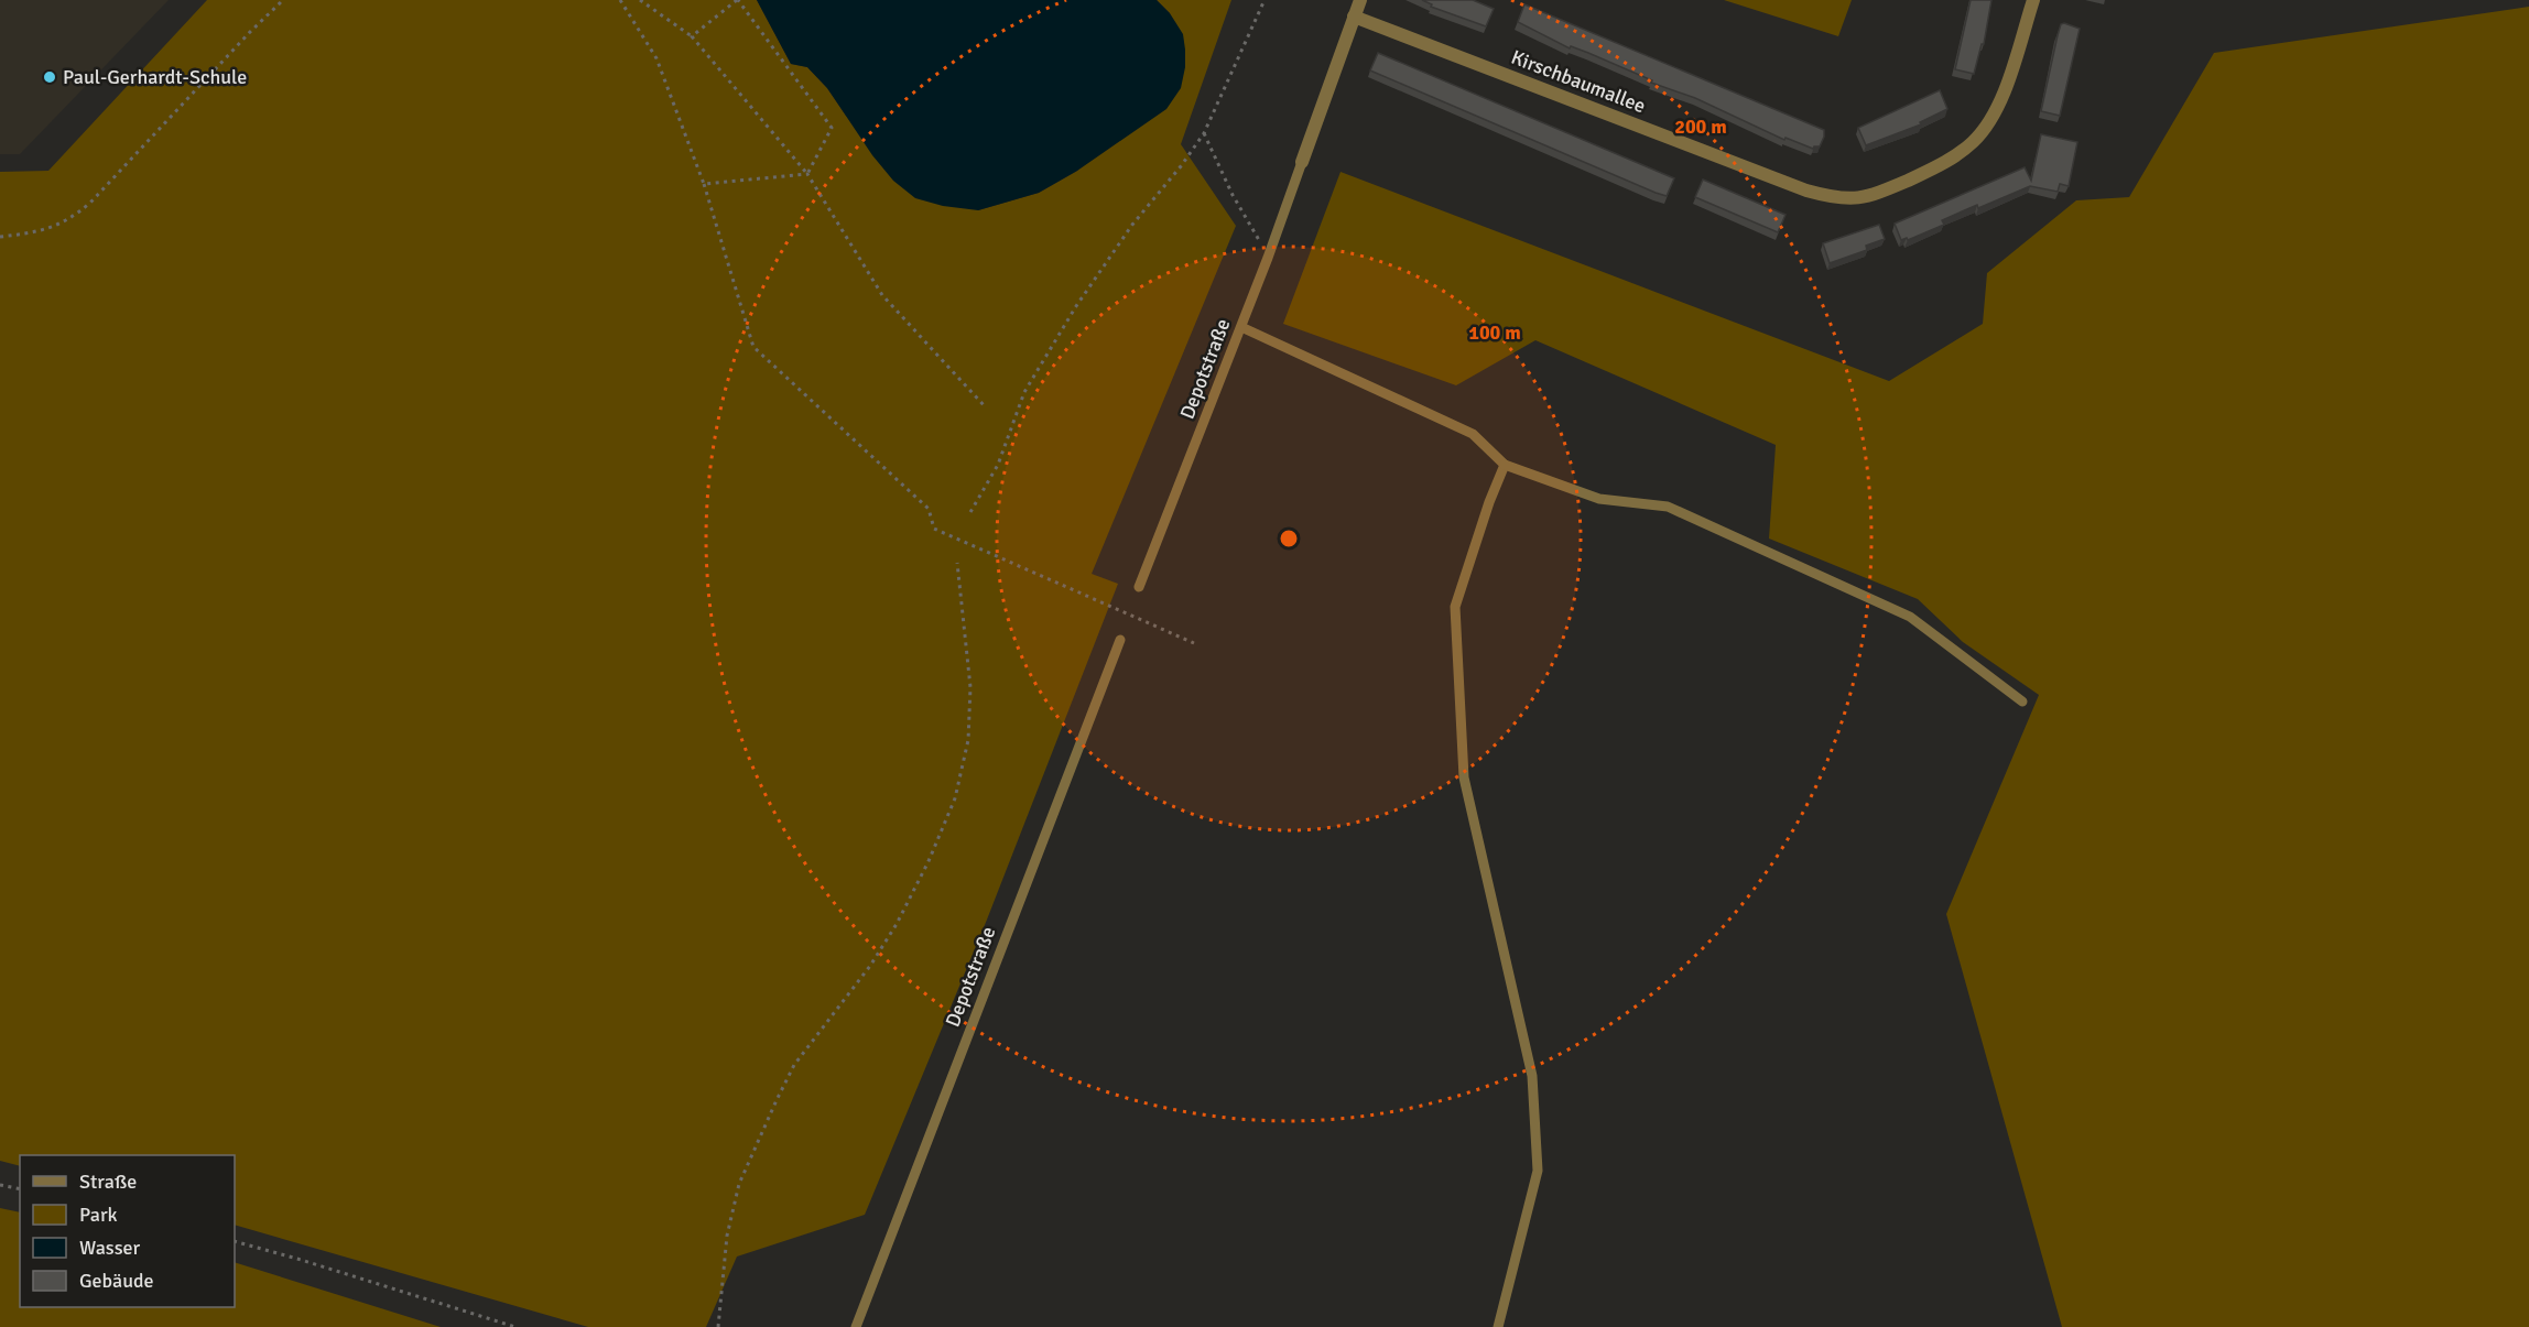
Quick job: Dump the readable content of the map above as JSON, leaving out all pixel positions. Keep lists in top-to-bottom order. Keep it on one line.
{"streets":{"street":["Kirschbaumallee"],"lane":["Depotstraße"]},"places":["Paul-Gerhardt-Schule"],"legend":["Straße","Park","Wasser","Gebäude"],"rings":["200 m","100 m"]}
